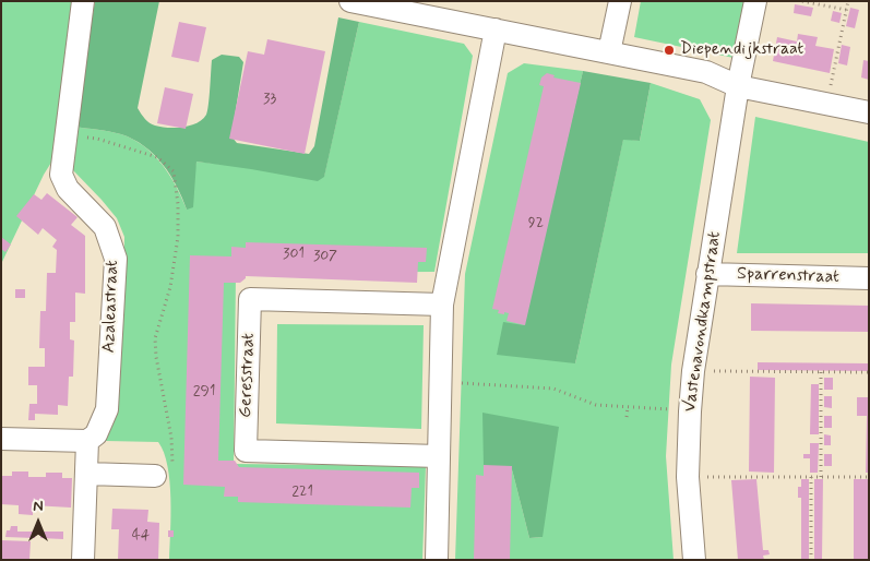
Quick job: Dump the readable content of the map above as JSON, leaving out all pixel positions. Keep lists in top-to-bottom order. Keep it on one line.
{"streets":{"street":["Sparrenstraat","Azaleastraat","Vastenavondkampstraat","Geresstraat"]},"crossings":[["Sparrenstraat","Vastenavondkampstraat"]],"places":["Diependijkstraat"],"house_numbers":["33","92","301","307","291","221","44"],"north":"top"}
